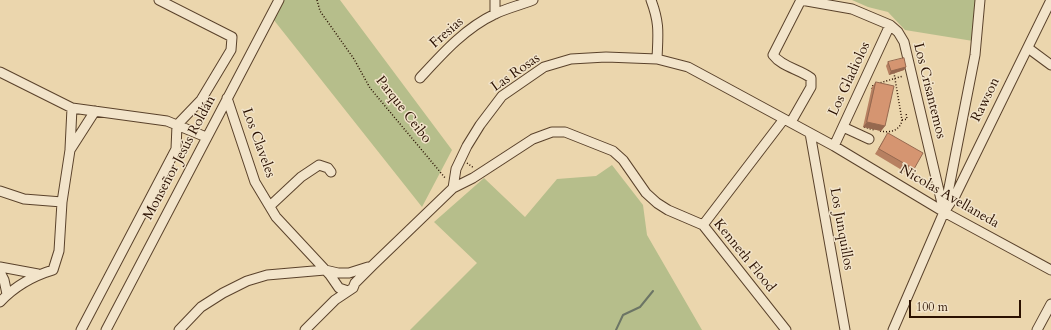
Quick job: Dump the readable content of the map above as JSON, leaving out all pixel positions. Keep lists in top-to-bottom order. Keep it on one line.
{"streets":{"street":["Fresias","Las Rosas","Los Gladiolos","Los Crisantemos","Rawson","Los Claveles","Monseñor Jesús Roldán","Nicolas Avellaneda","Los Junquillos","Kenneth Flood"],"path":["Parque Ceibo"]},"crossings":[["Las Rosas","Los Gladiolos"],["Las Rosas","Parque Ceibo"],["Las Rosas","Nicolas Avellaneda"],["Las Rosas","Los Junquillos"],["Las Rosas","Kenneth Flood"],["Los Gladiolos","Los Crisantemos"],["Los Gladiolos","Nicolas Avellaneda"],["Los Crisantemos","Rawson"],["Los Crisantemos","Nicolas Avellaneda"],["Rawson","Nicolas Avellaneda"],["Parque Ceibo","Kenneth Flood"],["Los Claveles","Monseñor Jesús Roldán"]],"scale_bar":"100 m"}
